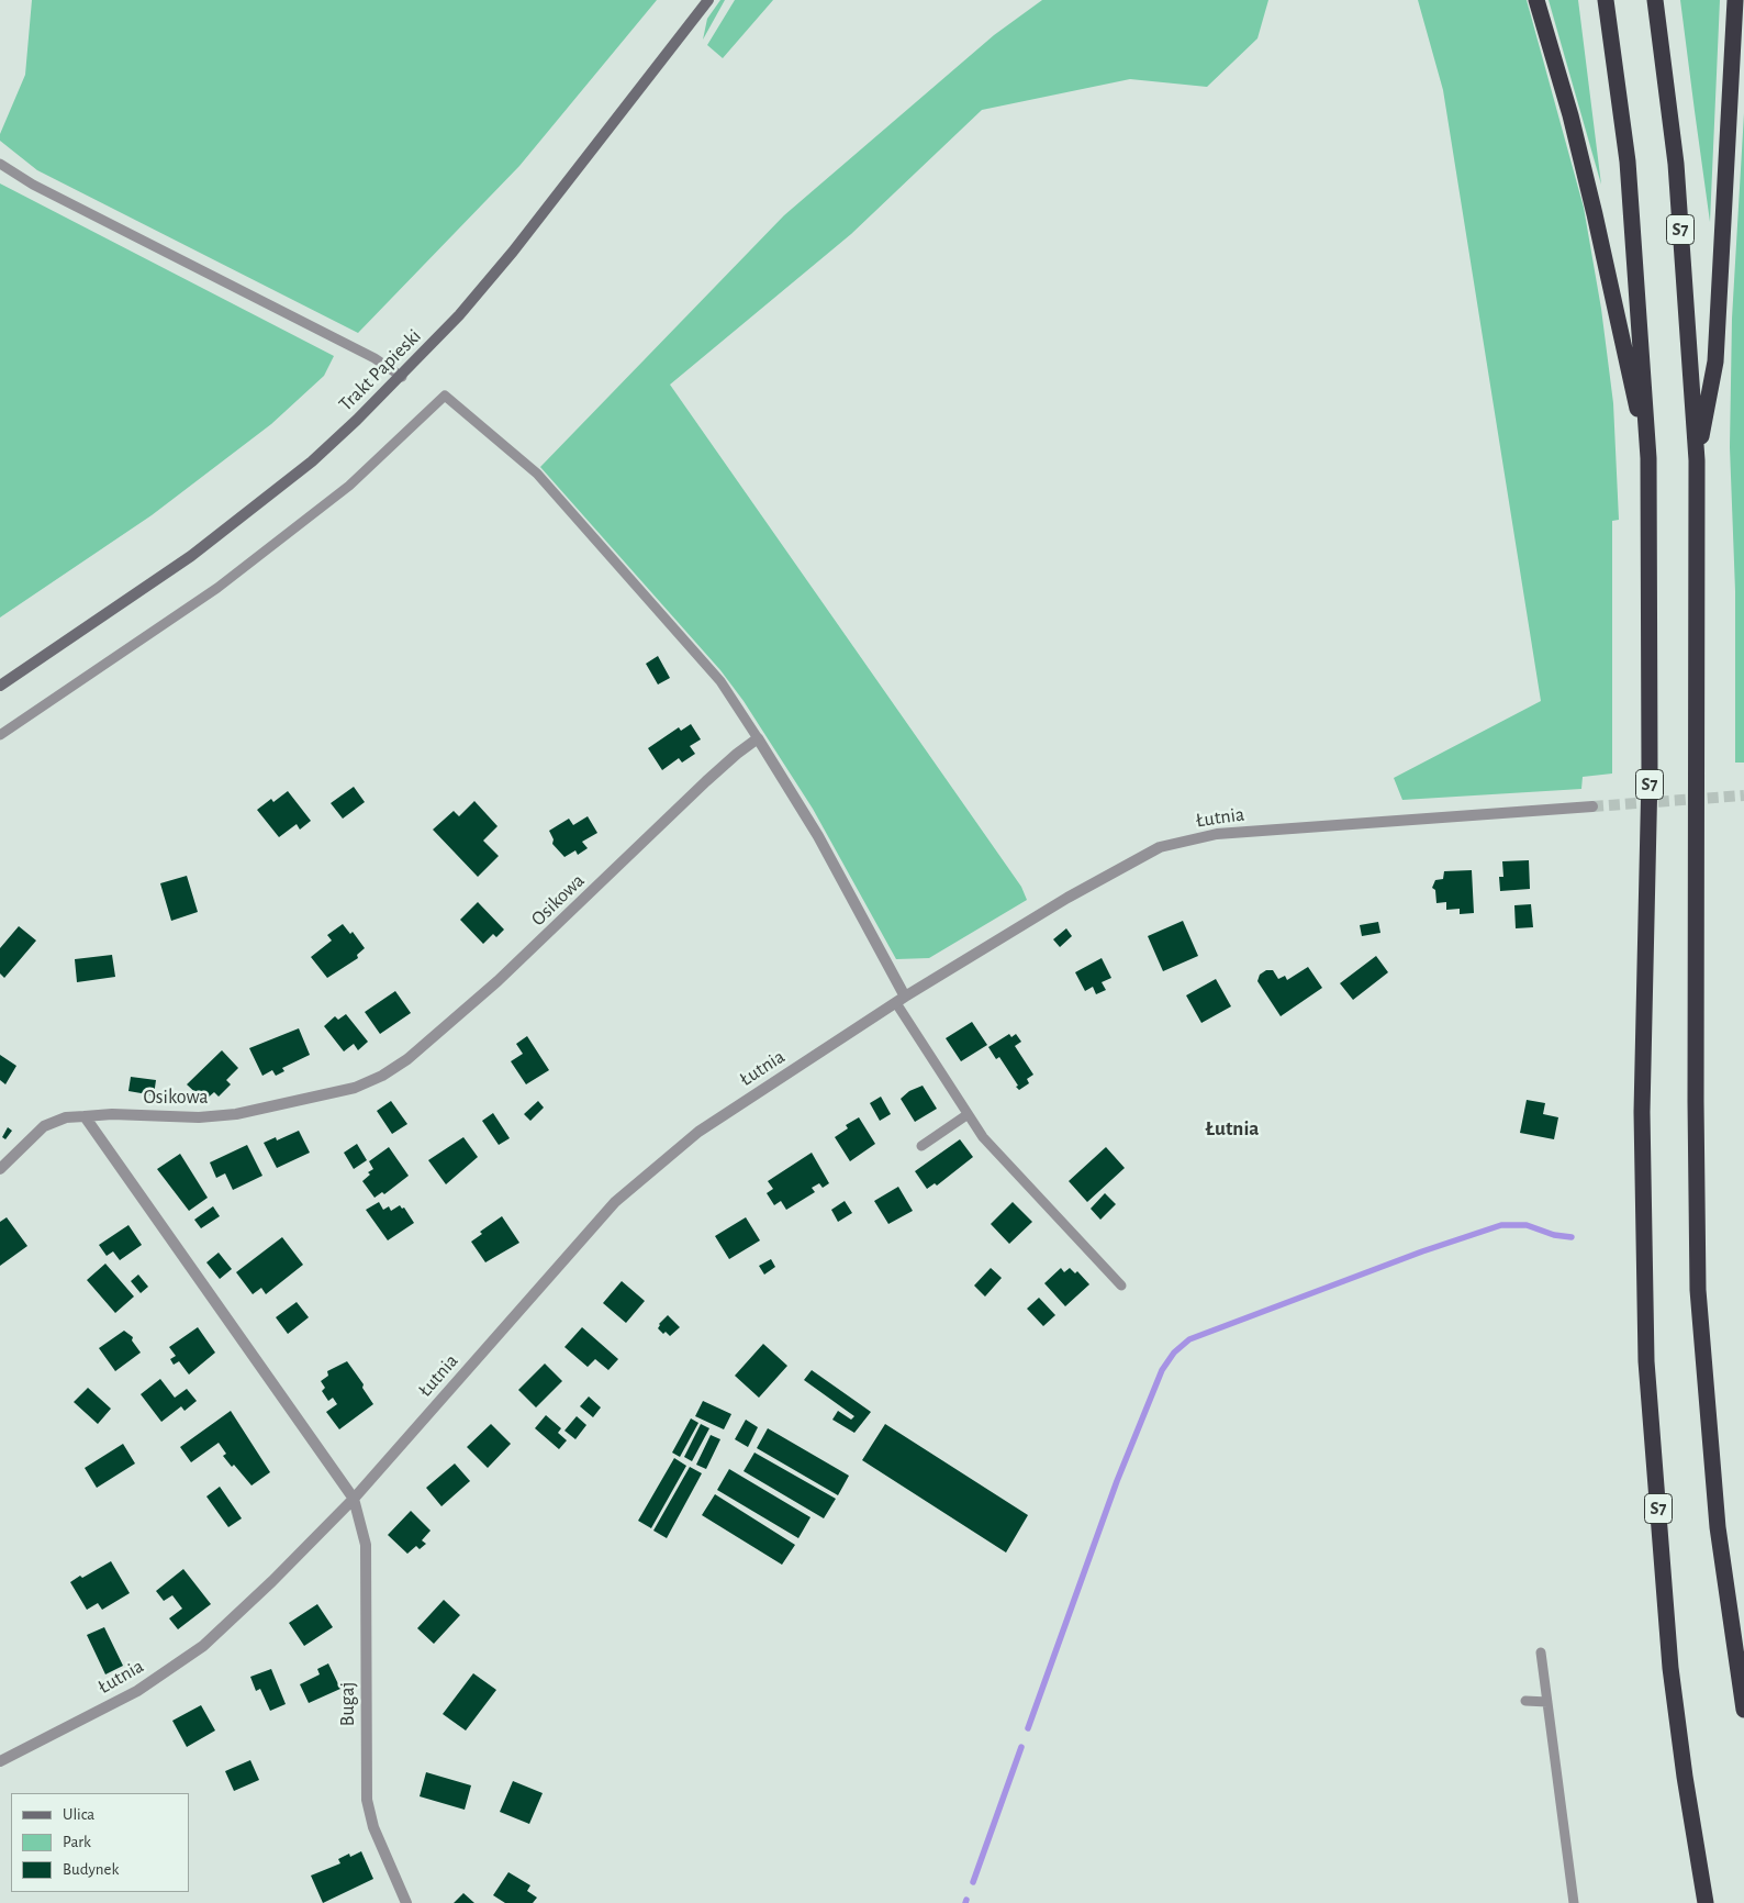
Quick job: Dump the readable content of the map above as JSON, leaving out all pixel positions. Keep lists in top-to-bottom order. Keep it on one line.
{"streets":{"highway":["S7"],"street":["Trakt Papieski","Łutnia","Osikowa","Bugaj"]},"crossings":[["Łutnia","Bugaj"]],"districts":["Łutnia"],"legend":["Ulica","Park","Budynek"]}
